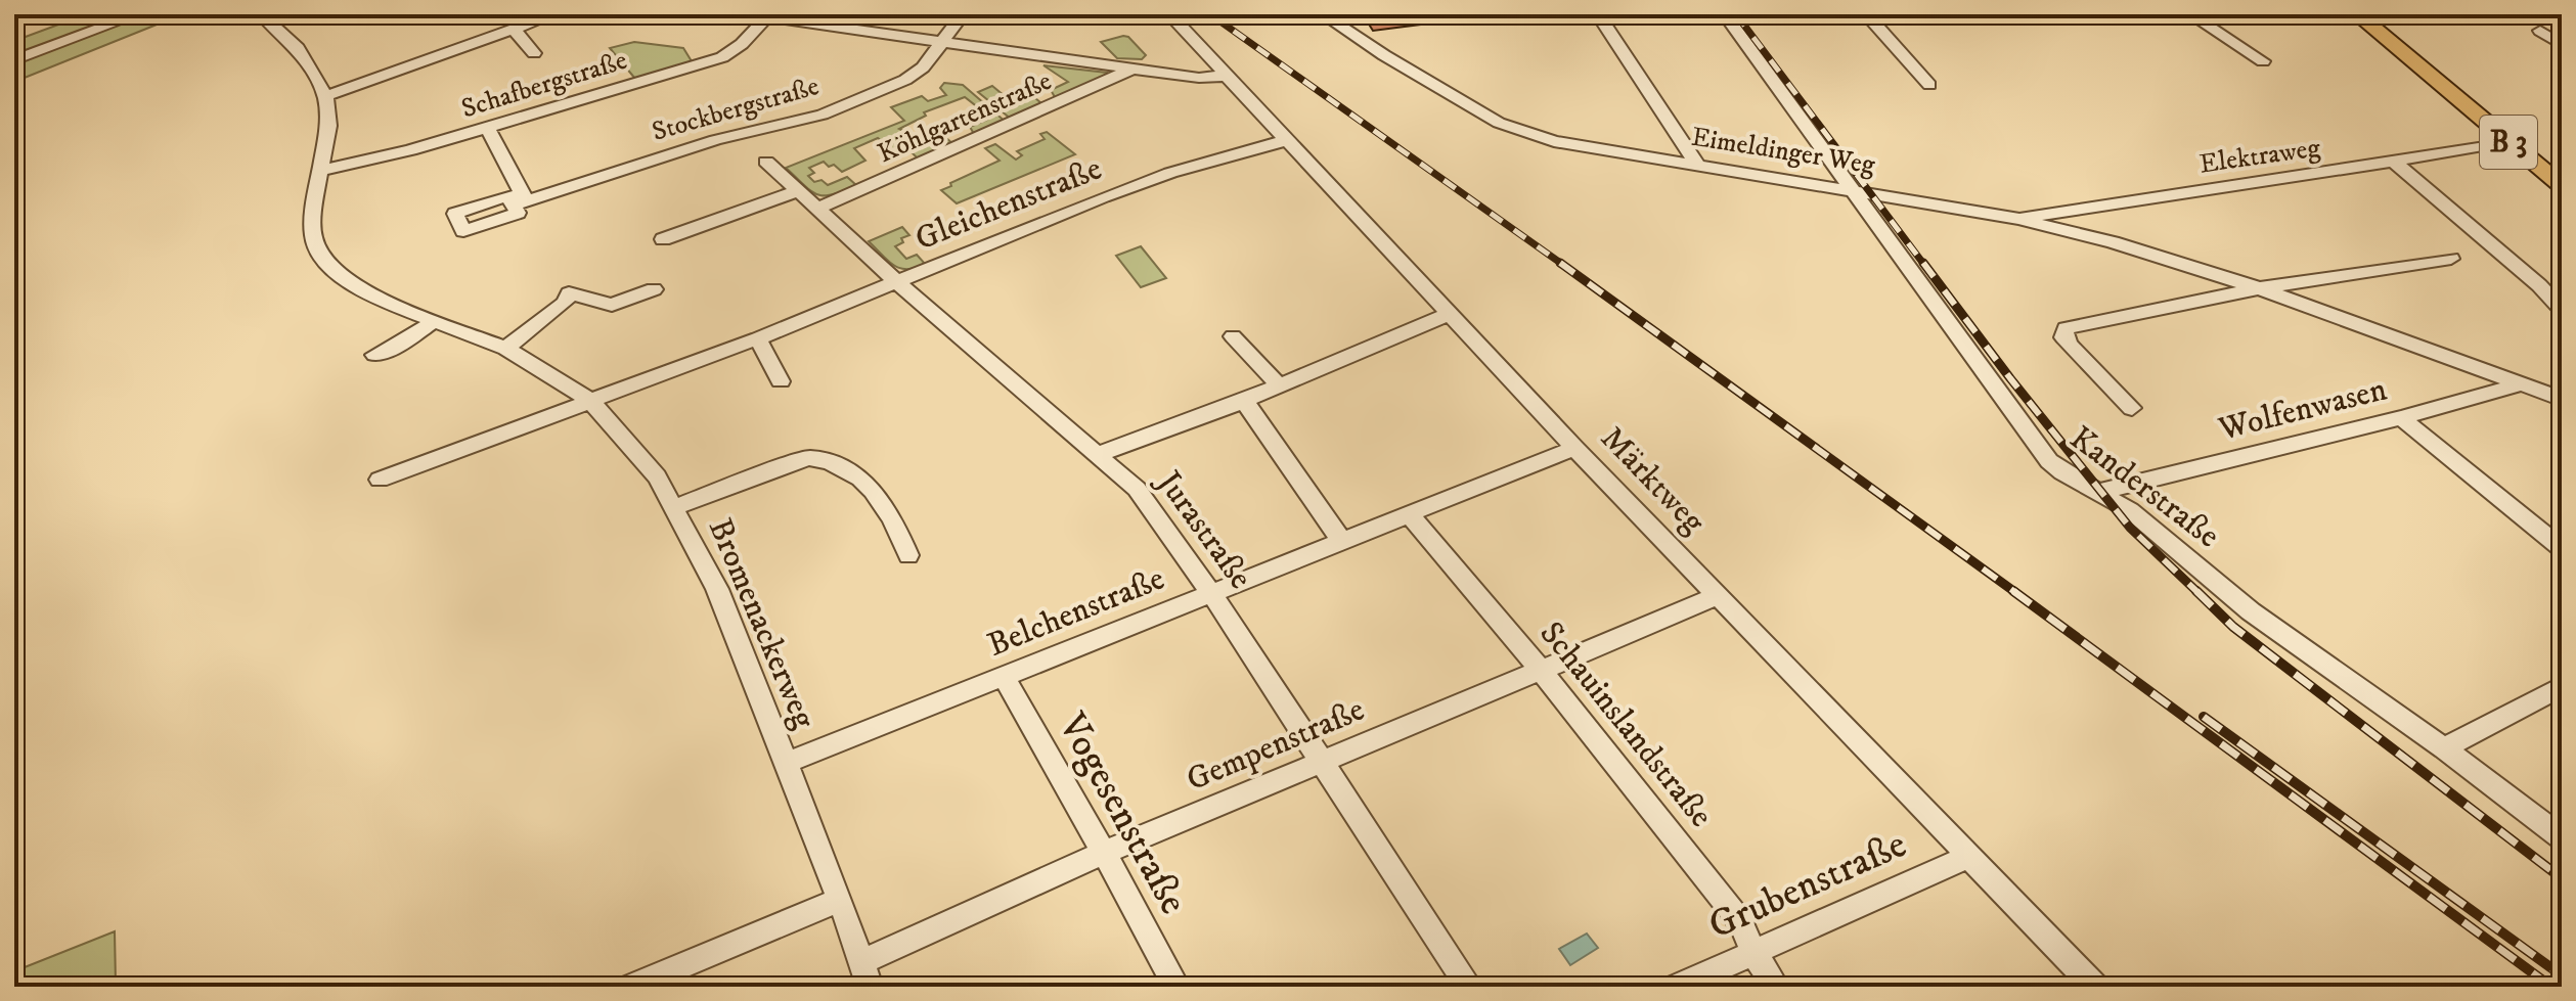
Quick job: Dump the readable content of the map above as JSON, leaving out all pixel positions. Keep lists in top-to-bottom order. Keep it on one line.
{"streets":{"main road":["B 3"],"street":["Schafbergstraße","Stockbergstraße","Köhlgartenstraße","Eimeldinger Weg","Elektraweg","Gleichenstraße","Wolfenwasen","Märktweg","Kanderstraße","Jurastraße","Belchenstraße","Bromenackerweg","Schauinslandstraße","Gempenstraße","Vogesenstraße","Grubenstraße"]},"crossings":[["Schafbergstraße","Stockbergstraße"],["Schafbergstraße","Bromenackerweg"],["Köhlgartenstraße","Jurastraße"],["B 3","Elektraweg"],["Eimeldinger Weg","Elektraweg"],["Eimeldinger Weg","Wolfenwasen"],["Eimeldinger Weg","Kanderstraße"],["Gleichenstraße","Märktweg"],["Gleichenstraße","Jurastraße"],["Gleichenstraße","Bromenackerweg"],["Wolfenwasen","Kanderstraße"],["Märktweg","Belchenstraße"],["Märktweg","Gempenstraße"],["Märktweg","Grubenstraße"],["Jurastraße","Belchenstraße"],["Jurastraße","Gempenstraße"],["Belchenstraße","Bromenackerweg"],["Belchenstraße","Schauinslandstraße"],["Belchenstraße","Vogesenstraße"],["Bromenackerweg","Gempenstraße"],["Schauinslandstraße","Gempenstraße"],["Schauinslandstraße","Grubenstraße"],["Gempenstraße","Vogesenstraße"]]}
